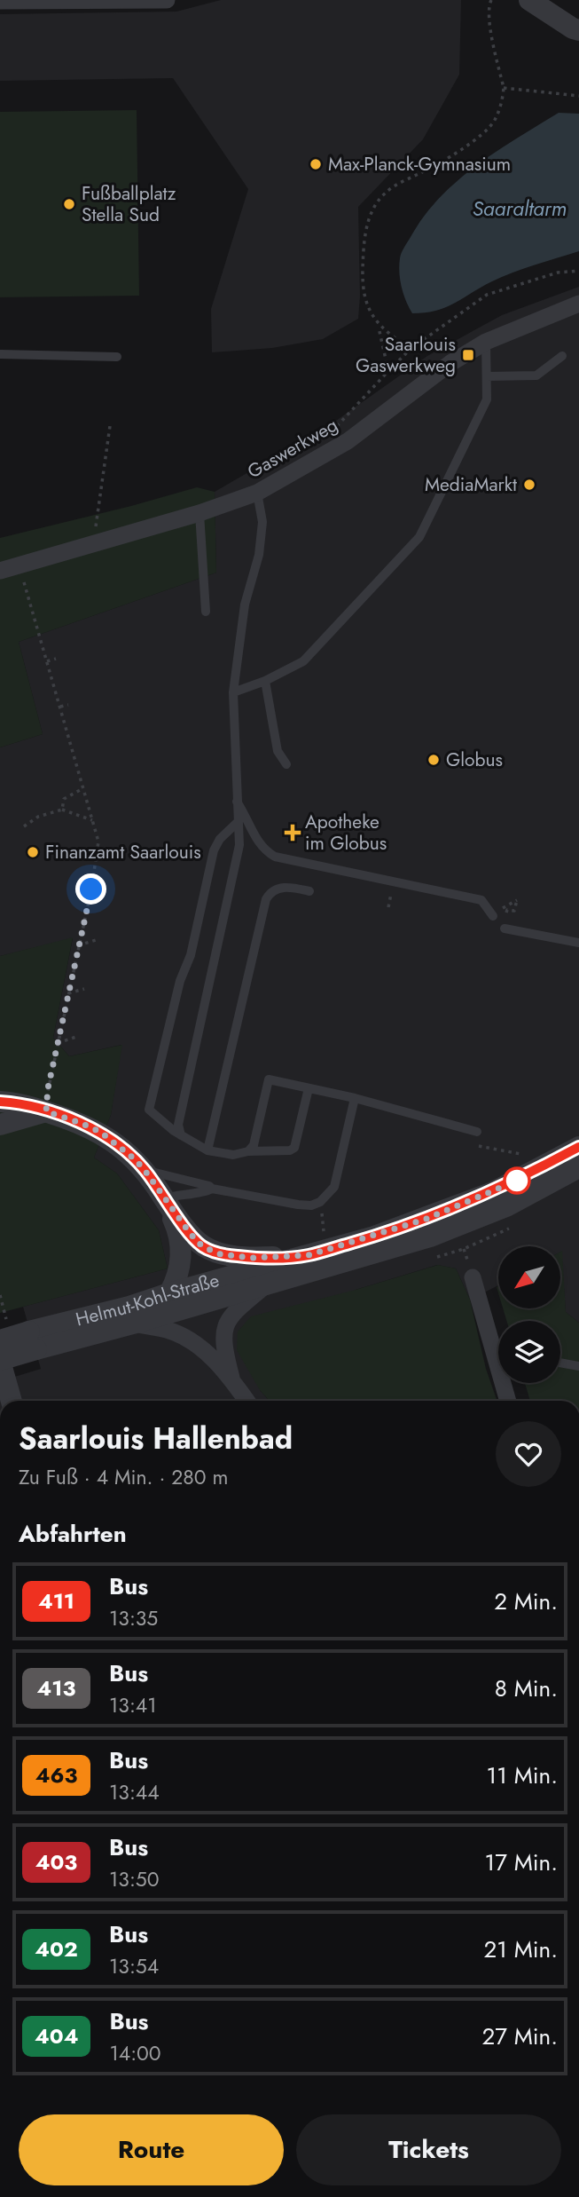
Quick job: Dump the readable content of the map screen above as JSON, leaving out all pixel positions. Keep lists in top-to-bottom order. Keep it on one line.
{"streets":{"street":["Gaswerkweg","Helmut-Kohl-Straße"]},"water":["Saaraltarm"],"places":{"other":["Max-Planck-Gymnasium","Fußballplatz Stella Sud","MediaMarkt","Globus","Finanzamt Saarlouis"],"transit":["Saarlouis Gaswerkweg"],"health":["Apotheke im Globus"]},"lines":["bus line 411"],"north":"bottom left","page":{"heading":[["Saarlouis Hallenbad","Zu Fuß · 4 Min. · 280 m"],"Abfahrten"],"list":[{"mark":"411","name":"Bus","note":"13:35","value":"2 Min."},{"mark":"413","name":"Bus","note":"13:41","value":"8 Min."},{"mark":"463","name":"Bus","note":"13:44","value":"11 Min."},{"mark":"403","name":"Bus","note":"13:50","value":"17 Min."},{"mark":"402","name":"Bus","note":"13:54","value":"21 Min."},{"mark":"404","name":"Bus","note":"14:00","value":"27 Min."}],"buttons":["Route","Tickets"]}}
